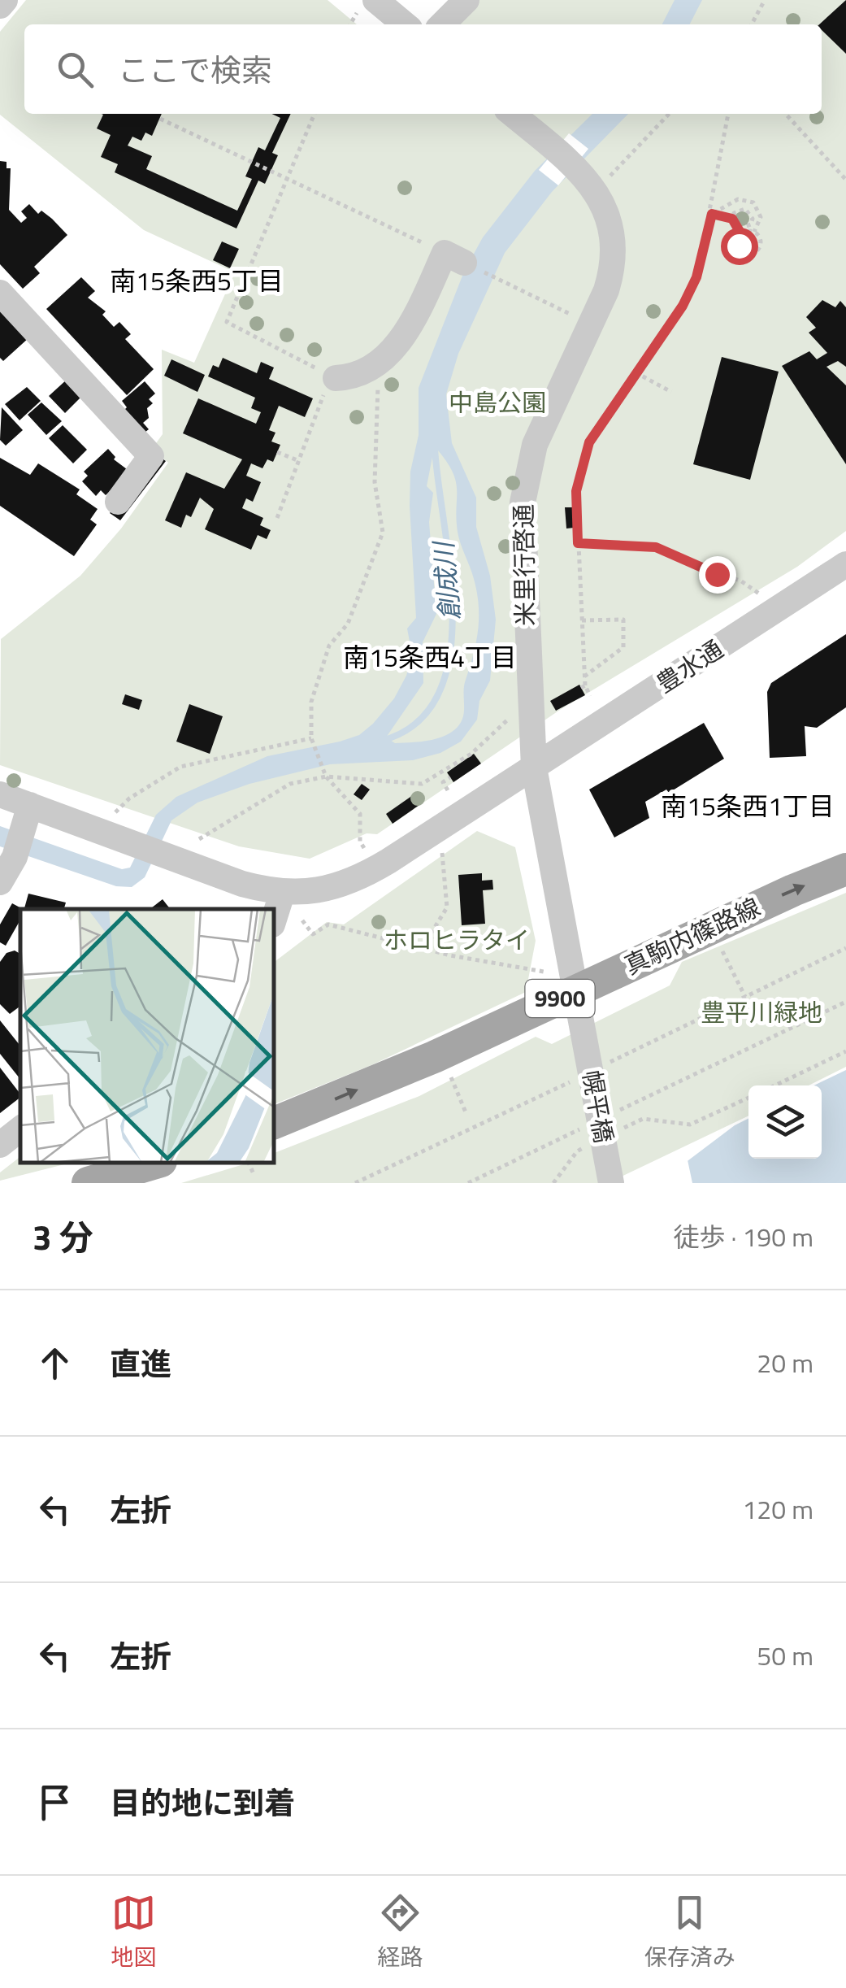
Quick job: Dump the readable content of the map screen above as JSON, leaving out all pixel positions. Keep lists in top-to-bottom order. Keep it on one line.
{"streets":{"main road":["真駒内篠路線","9900"],"street":["米里行啓通","豊水通","幌平橋"]},"crossings":[["米里行啓通","豊水通"],["米里行啓通","真駒内篠路線"],["米里行啓通","幌平橋"],["真駒内篠路線","幌平橋"]],"one_way":["真駒内篠路線"],"districts":["南15条西5丁目","南15条西4丁目","南15条西1丁目"],"water":["創成川"],"parks":["中島公園","ホロヒラタイ","豊平川緑地"],"page":{"search":"ここで検索","heading":["3 分","徒歩 · 190 m"],"list":[["直進","20 m"],["左折","120 m"],["左折","50 m"],"目的地に到着"],"nav":["地図","経路","保存済み"]}}
